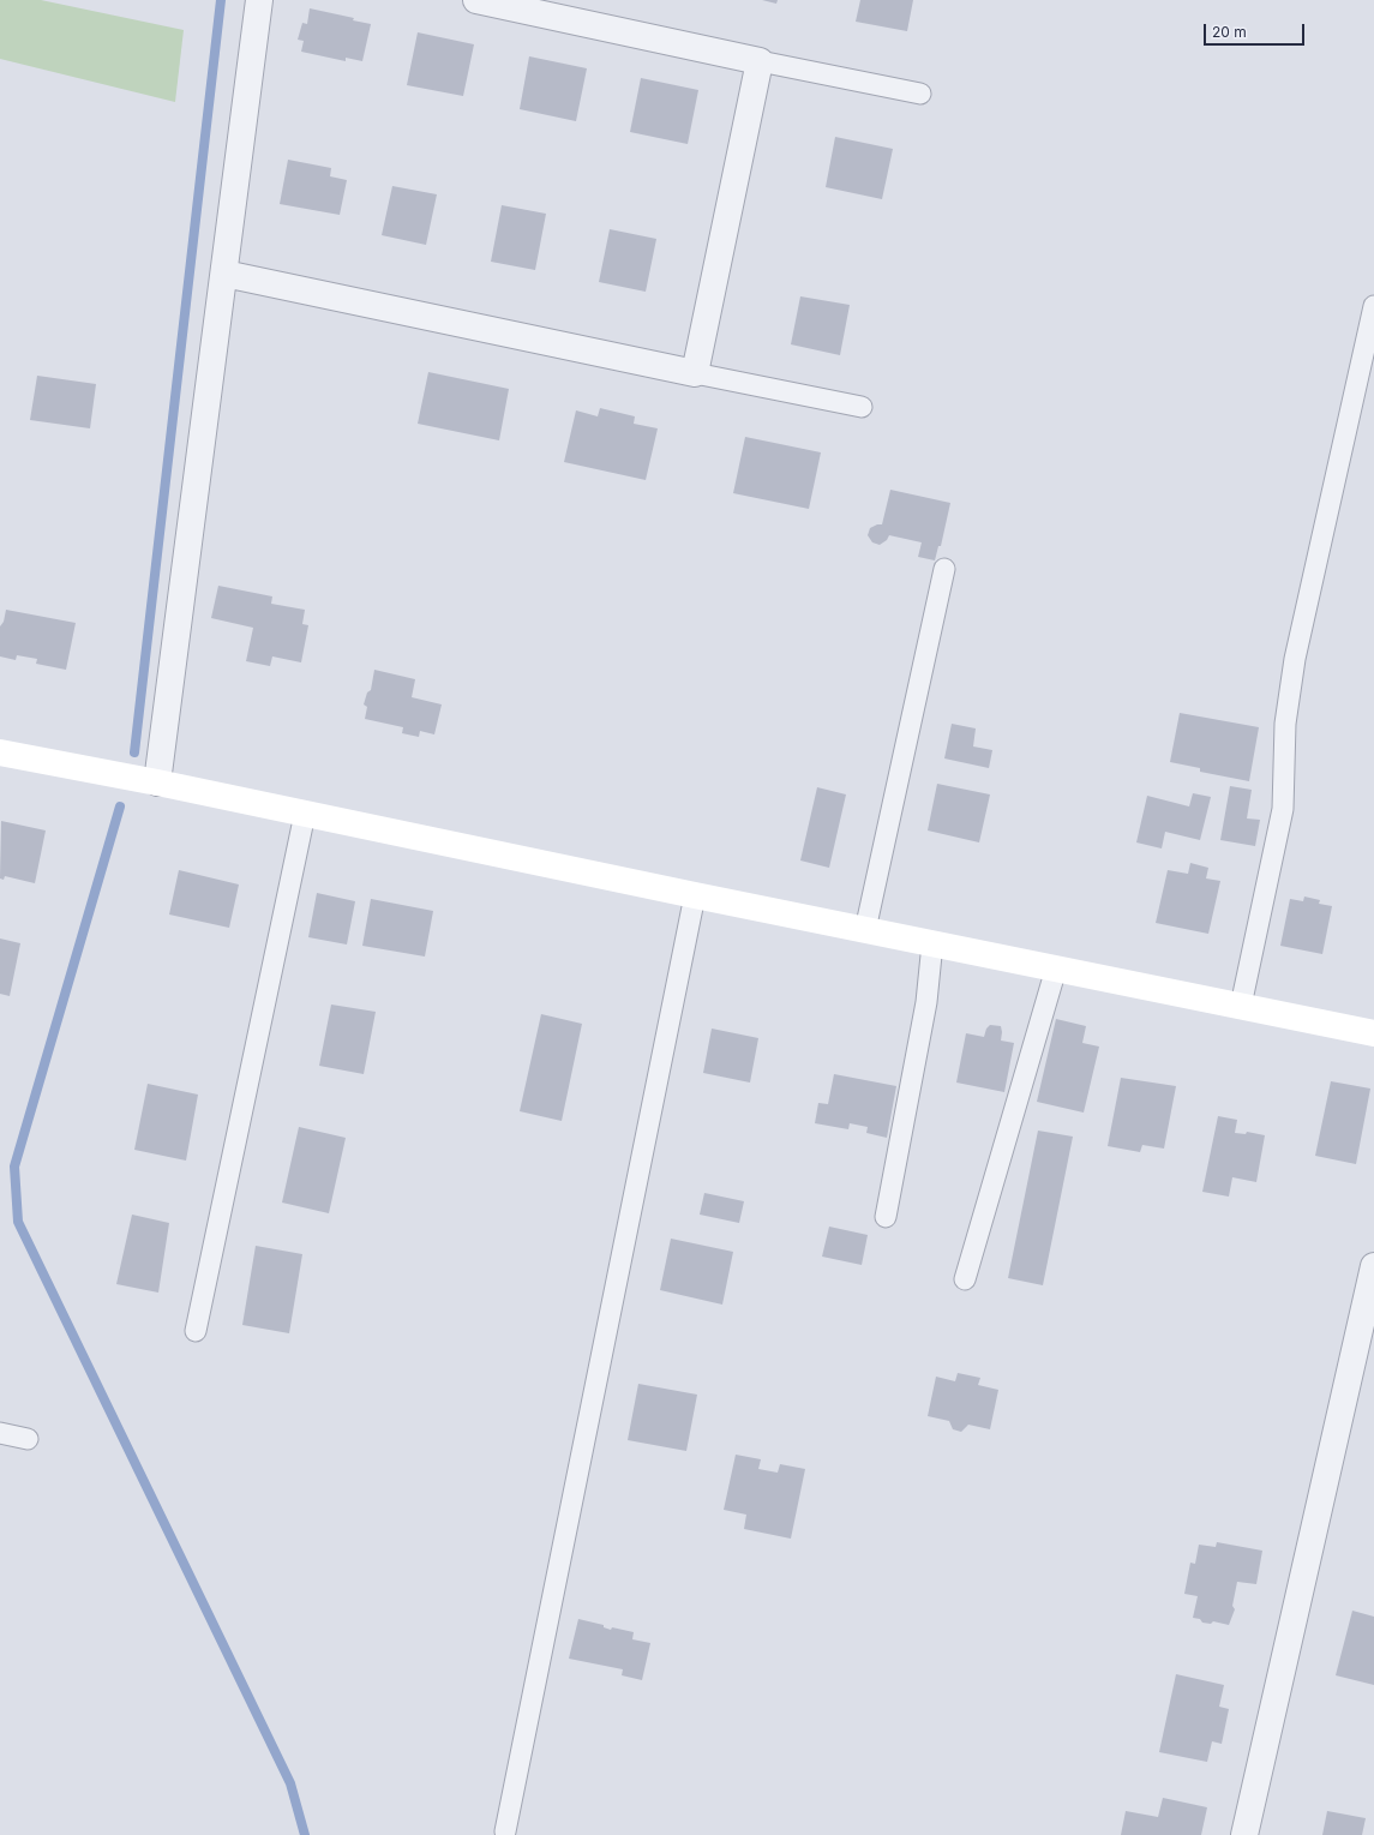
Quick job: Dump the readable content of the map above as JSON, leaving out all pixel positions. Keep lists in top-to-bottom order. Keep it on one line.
{"scale_bar":"20 m"}
